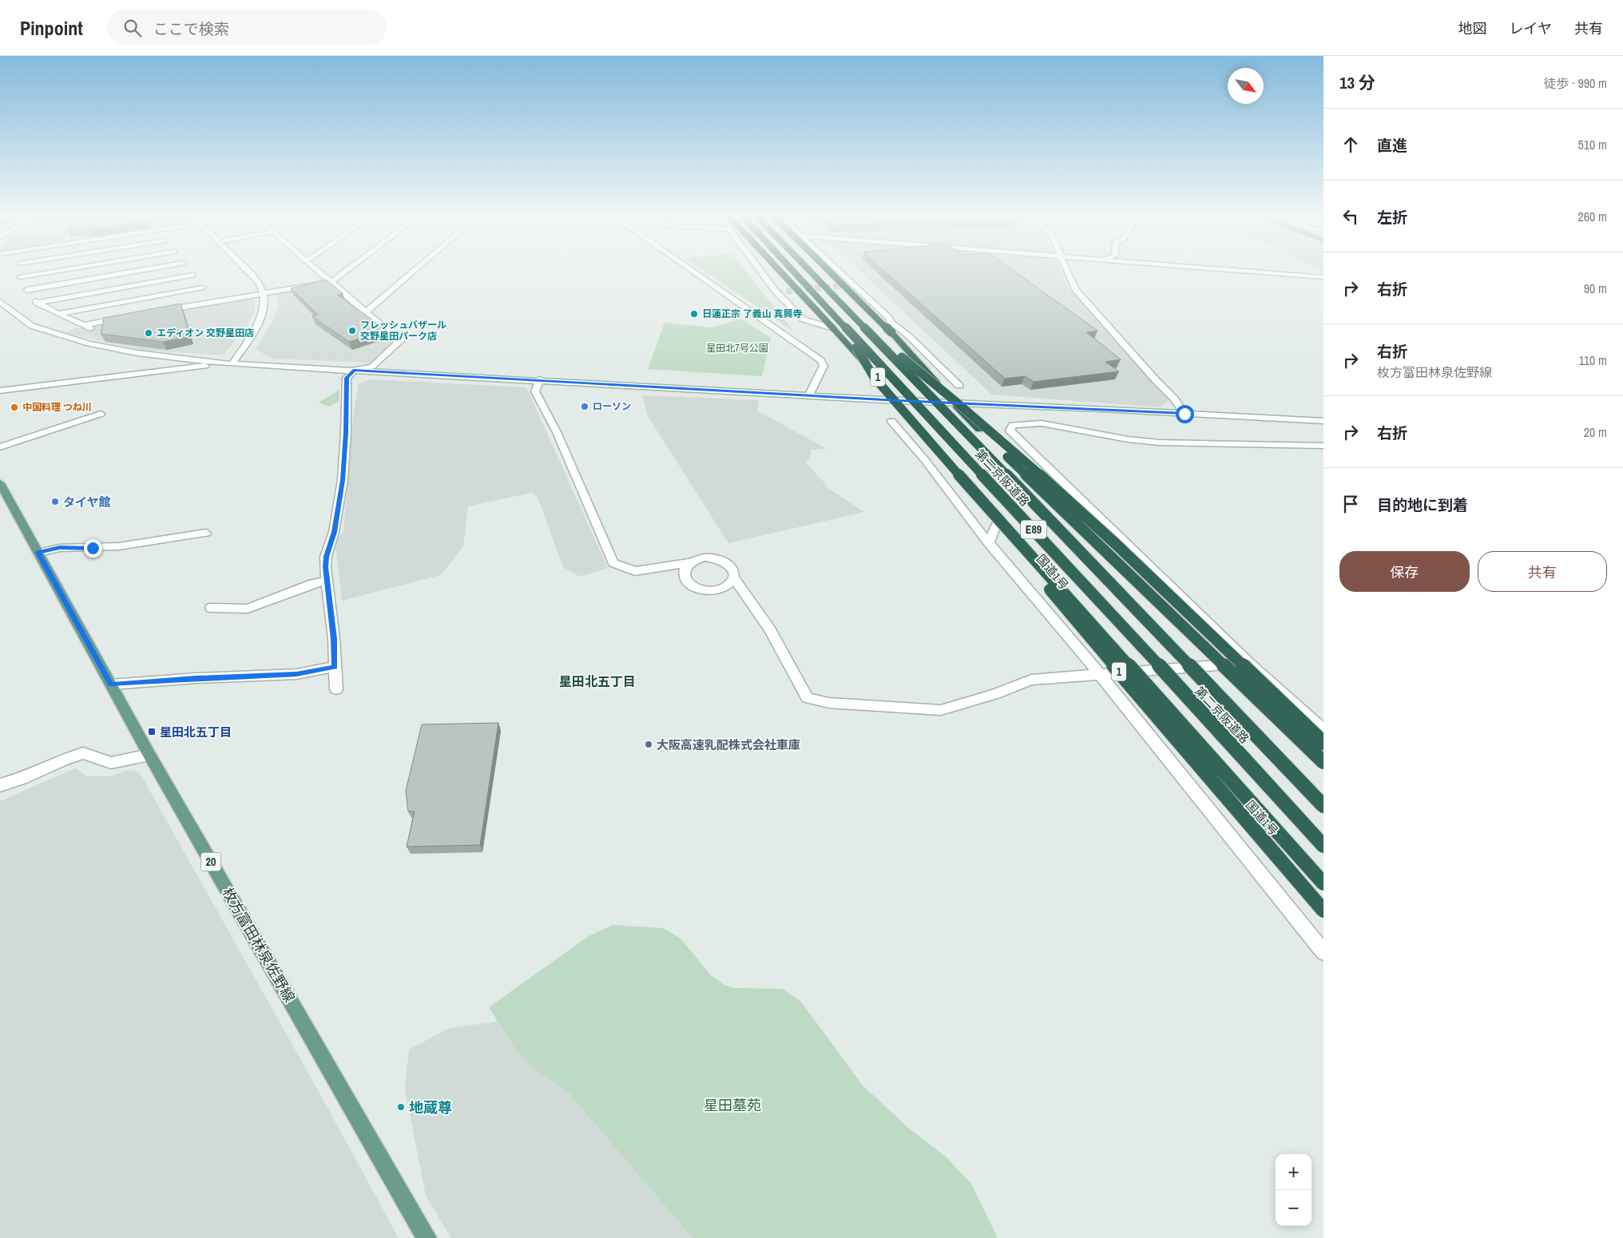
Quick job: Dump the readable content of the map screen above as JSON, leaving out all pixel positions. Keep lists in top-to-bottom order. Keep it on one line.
{"streets":{"highway":["1","第二京阪道路","E89","国道1号"],"main road":["20","枚方富田林泉佐野線"]},"crossings":[["第二京阪道路","国道1号"]],"districts":["星田北五丁目"],"parks":["星田北7号公園","星田墓苑"],"places":{"other":["日蓮正宗 了義山 真興寺","フレッシュバザール 交野星田パーク店","エディオン 交野星田店","ローソン","中国料理 つね川","タイヤ館","大阪高速乳配株式会社車庫","地蔵尊"],"transit":["星田北五丁目"]},"north":"bottom right","page":{"header":"Pinpoint","search":"ここで検索","nav":["地図","レイヤ","共有"],"heading":["13 分","徒歩 · 990 m"],"list":[["直進","510 m"],["左折","260 m"],["右折","90 m"],["右折","枚方富田林泉佐野線","110 m"],["右折","20 m"],"目的地に到着"],"buttons":["保存","共有"],"map_buttons":["+","−"]}}
